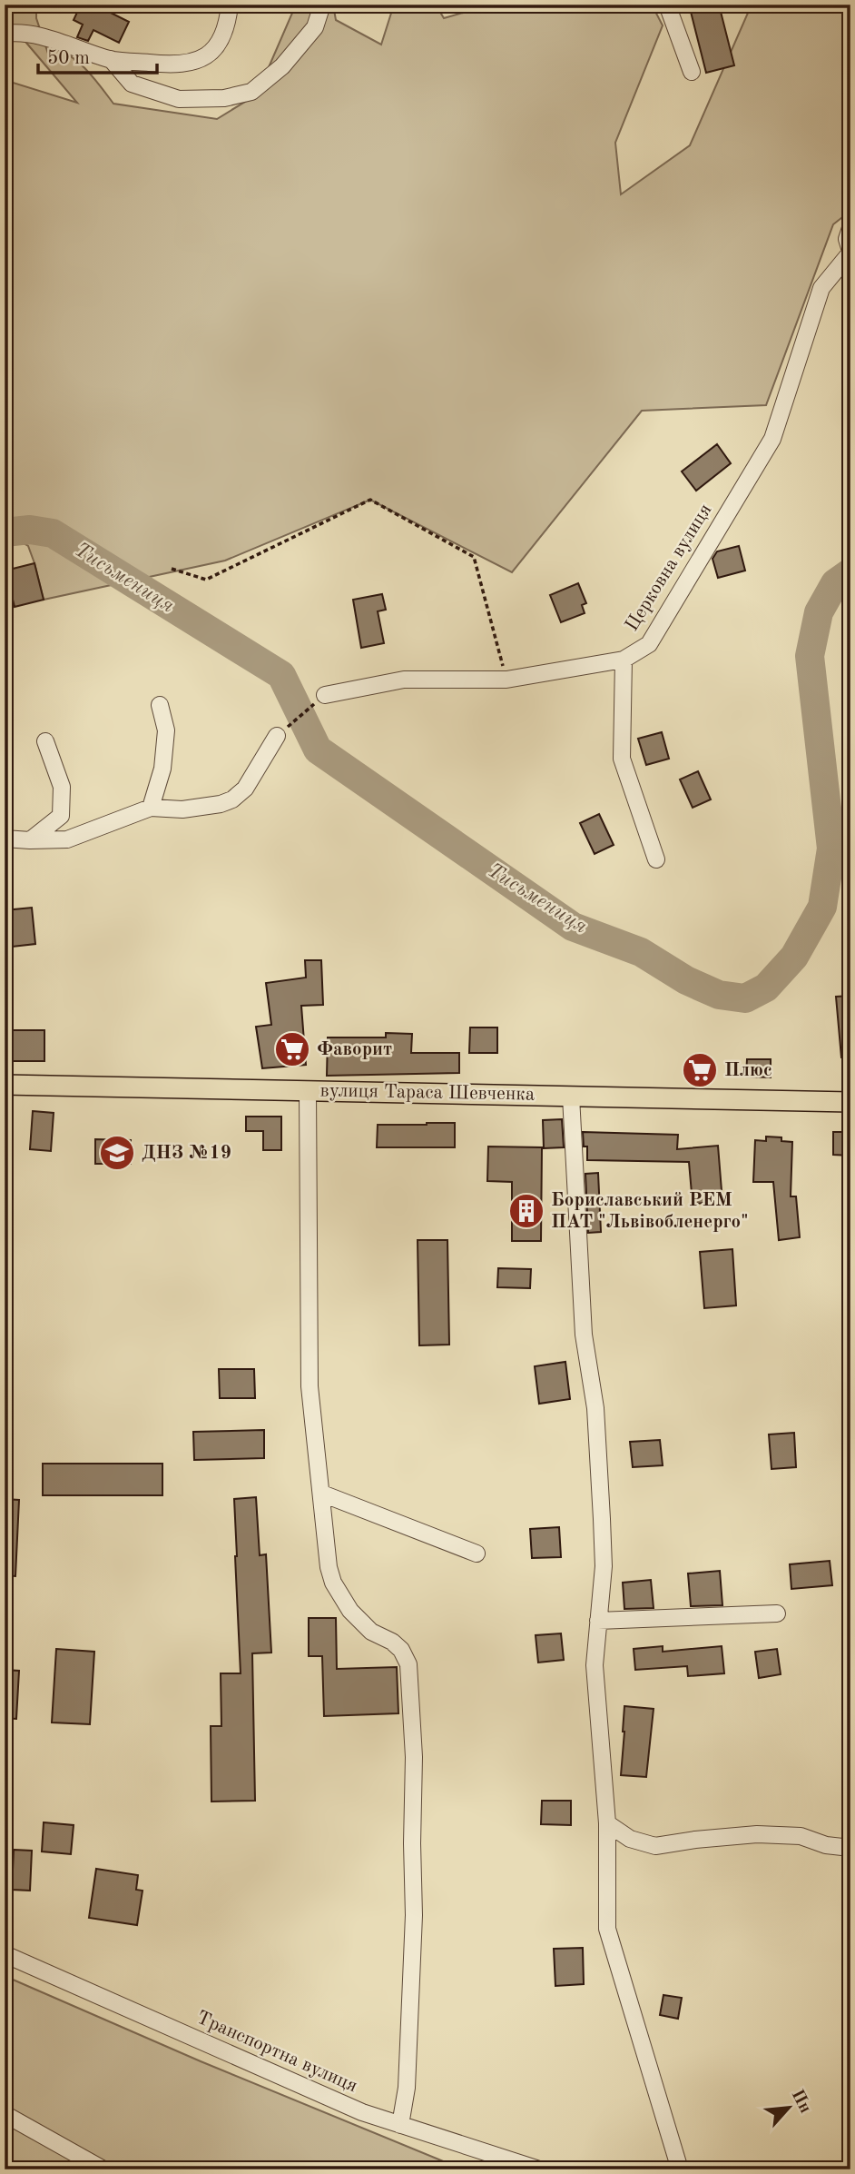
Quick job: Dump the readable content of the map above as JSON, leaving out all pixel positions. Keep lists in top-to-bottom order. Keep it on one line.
{"streets":{"main road":["вулиця Тараса Шевченка"],"street":["Церковна вулиця","Транспортна вулиця"]},"water":["Тисьмениця"],"places":{"supermarket":["Фаворит","Плюс"],"school or university":["ДНЗ №19"],"building":["Бориславський РЕМ ПАТ \"Львівобленерго\""]},"scale_bar":"50 m","north":"top right"}
